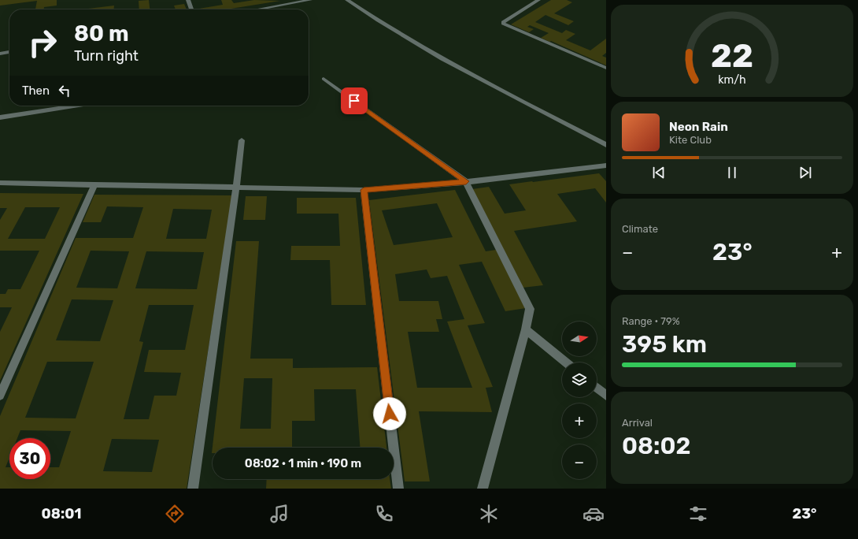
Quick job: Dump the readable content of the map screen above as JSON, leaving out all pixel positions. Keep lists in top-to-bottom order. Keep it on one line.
{"north":"right","page":{"turn":["80 m","Turn right"],"then":"Then","song":["Neon Rain","Kite Club"],"tile":["Climate",["Range · 79%","395 km"],["Arrival","08:02"]],"heat":["−","23°","+"],"map_buttons":["+","−"],"limit":"30","trip":"08:02 · 1 min · 190 m","tabs":["08:01","23°"],"gauge":["22","km/h"]}}
